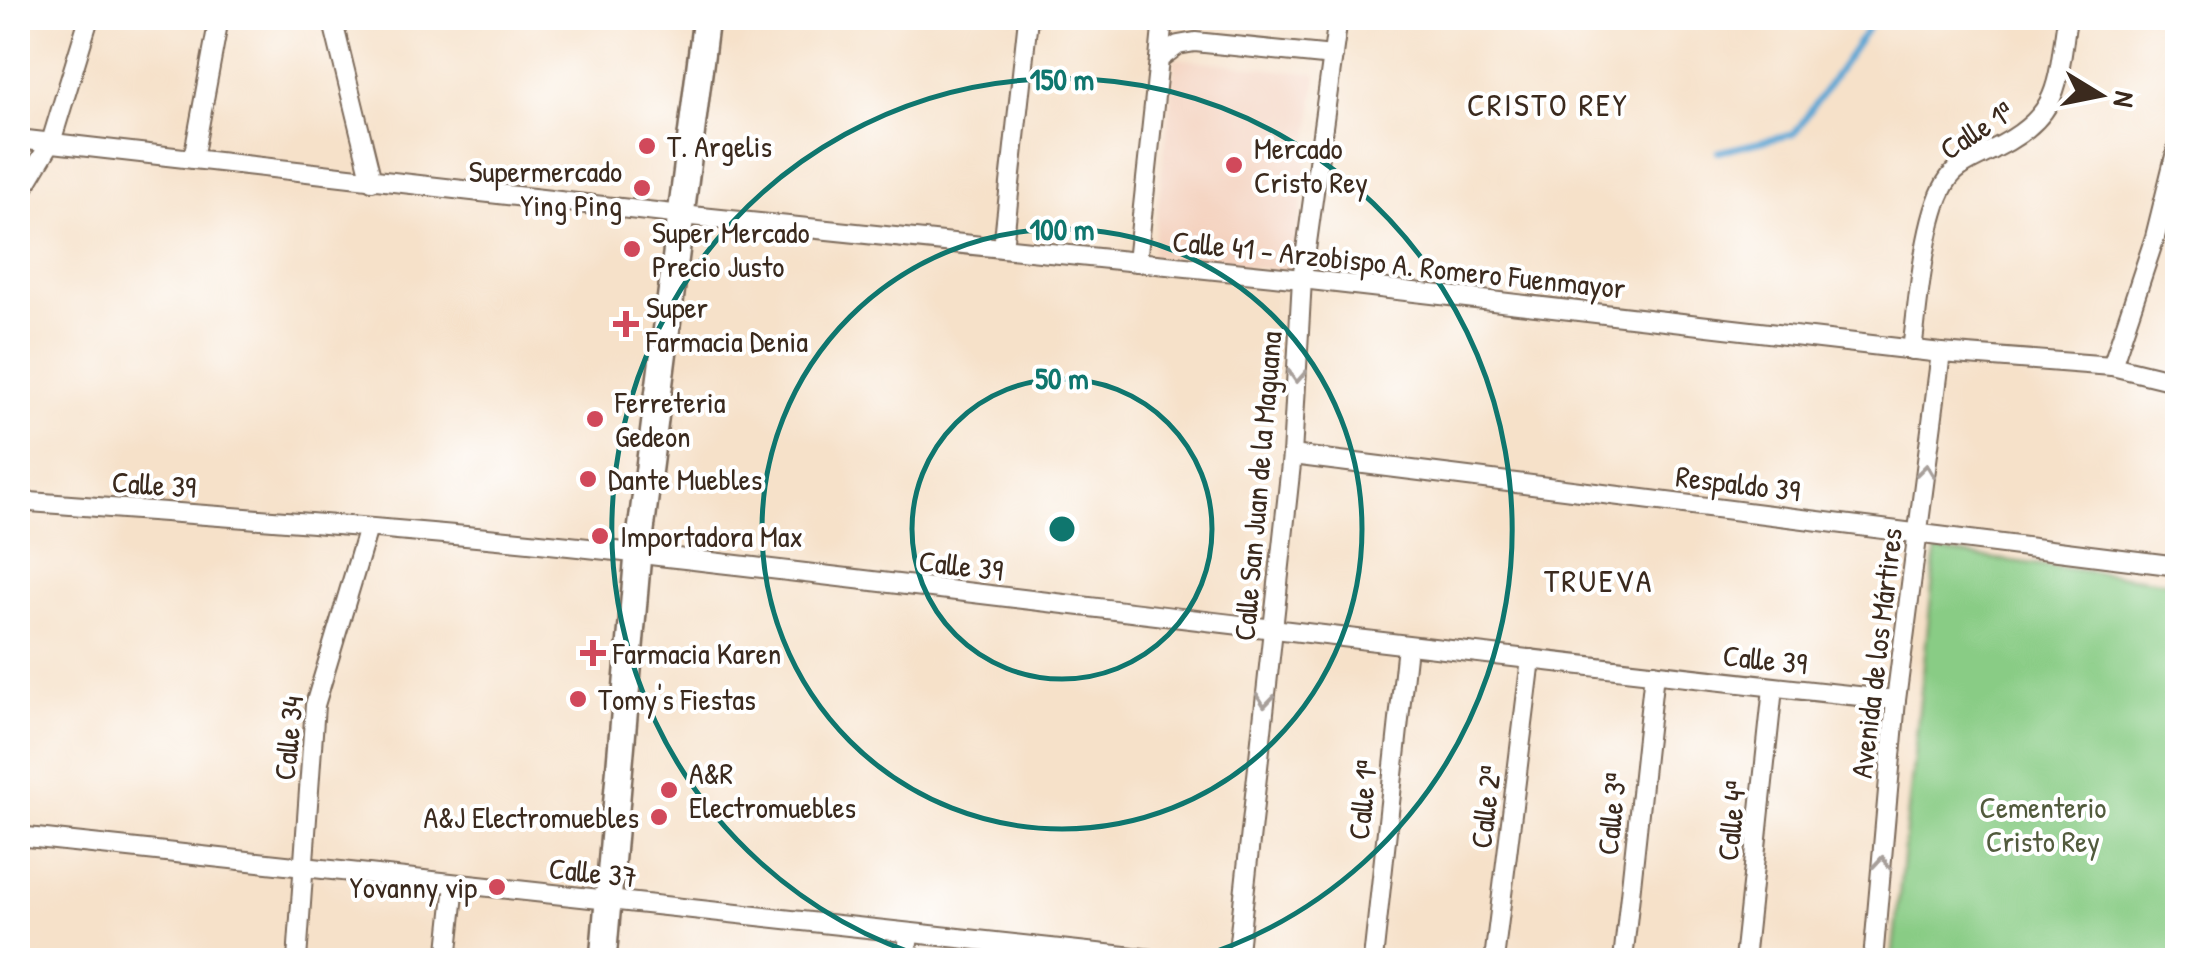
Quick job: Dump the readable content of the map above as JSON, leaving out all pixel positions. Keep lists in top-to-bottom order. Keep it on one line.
{"streets":{"street":["Calle 1ª","Calle 41 - Arzobispo A. Romero Fuenmayor","Respaldo 39","Calle 39","Calle San Juan de la Maguana","Avenida de los Mártires","Calle 34","Calle 2ª","Calle 3ª","Calle 4ª","Calle 37"]},"crossings":[["Calle 1ª","Calle 41 - Arzobispo A. Romero Fuenmayor"],["Calle 1ª","Calle 39"],["Calle 41 - Arzobispo A. Romero Fuenmayor","Calle San Juan de la Maguana"],["Calle 41 - Arzobispo A. Romero Fuenmayor","Avenida de los Mártires"],["Respaldo 39","Calle San Juan de la Maguana"],["Respaldo 39","Avenida de los Mártires"],["Calle 39","Calle San Juan de la Maguana"],["Calle 39","Avenida de los Mártires"],["Calle 39","Calle 34"],["Calle 39","Calle 2ª"],["Calle 39","Calle 3ª"],["Calle 39","Calle 4ª"],["Calle 34","Calle 37"]],"one_way":["Calle San Juan de la Maguana","Avenida de los Mártires"],"districts":["CRISTO REY","TRUEVA"],"parks":["Cementerio Cristo Rey"],"places":{"other":["T. Argelis","Mercado Cristo Rey","Supermercado Ying Ping","Super Mercado Precio Justo","Ferreteria Gedeon","Dante Muebles","Importadora Max","Tomy's Fiestas","A&R Electromuebles","A&J Electromuebles","Yovanny vip"],"health":["Super Farmacia Denia","Farmacia Karen"]},"north":"right","rings":["150 m","100 m","50 m"]}
